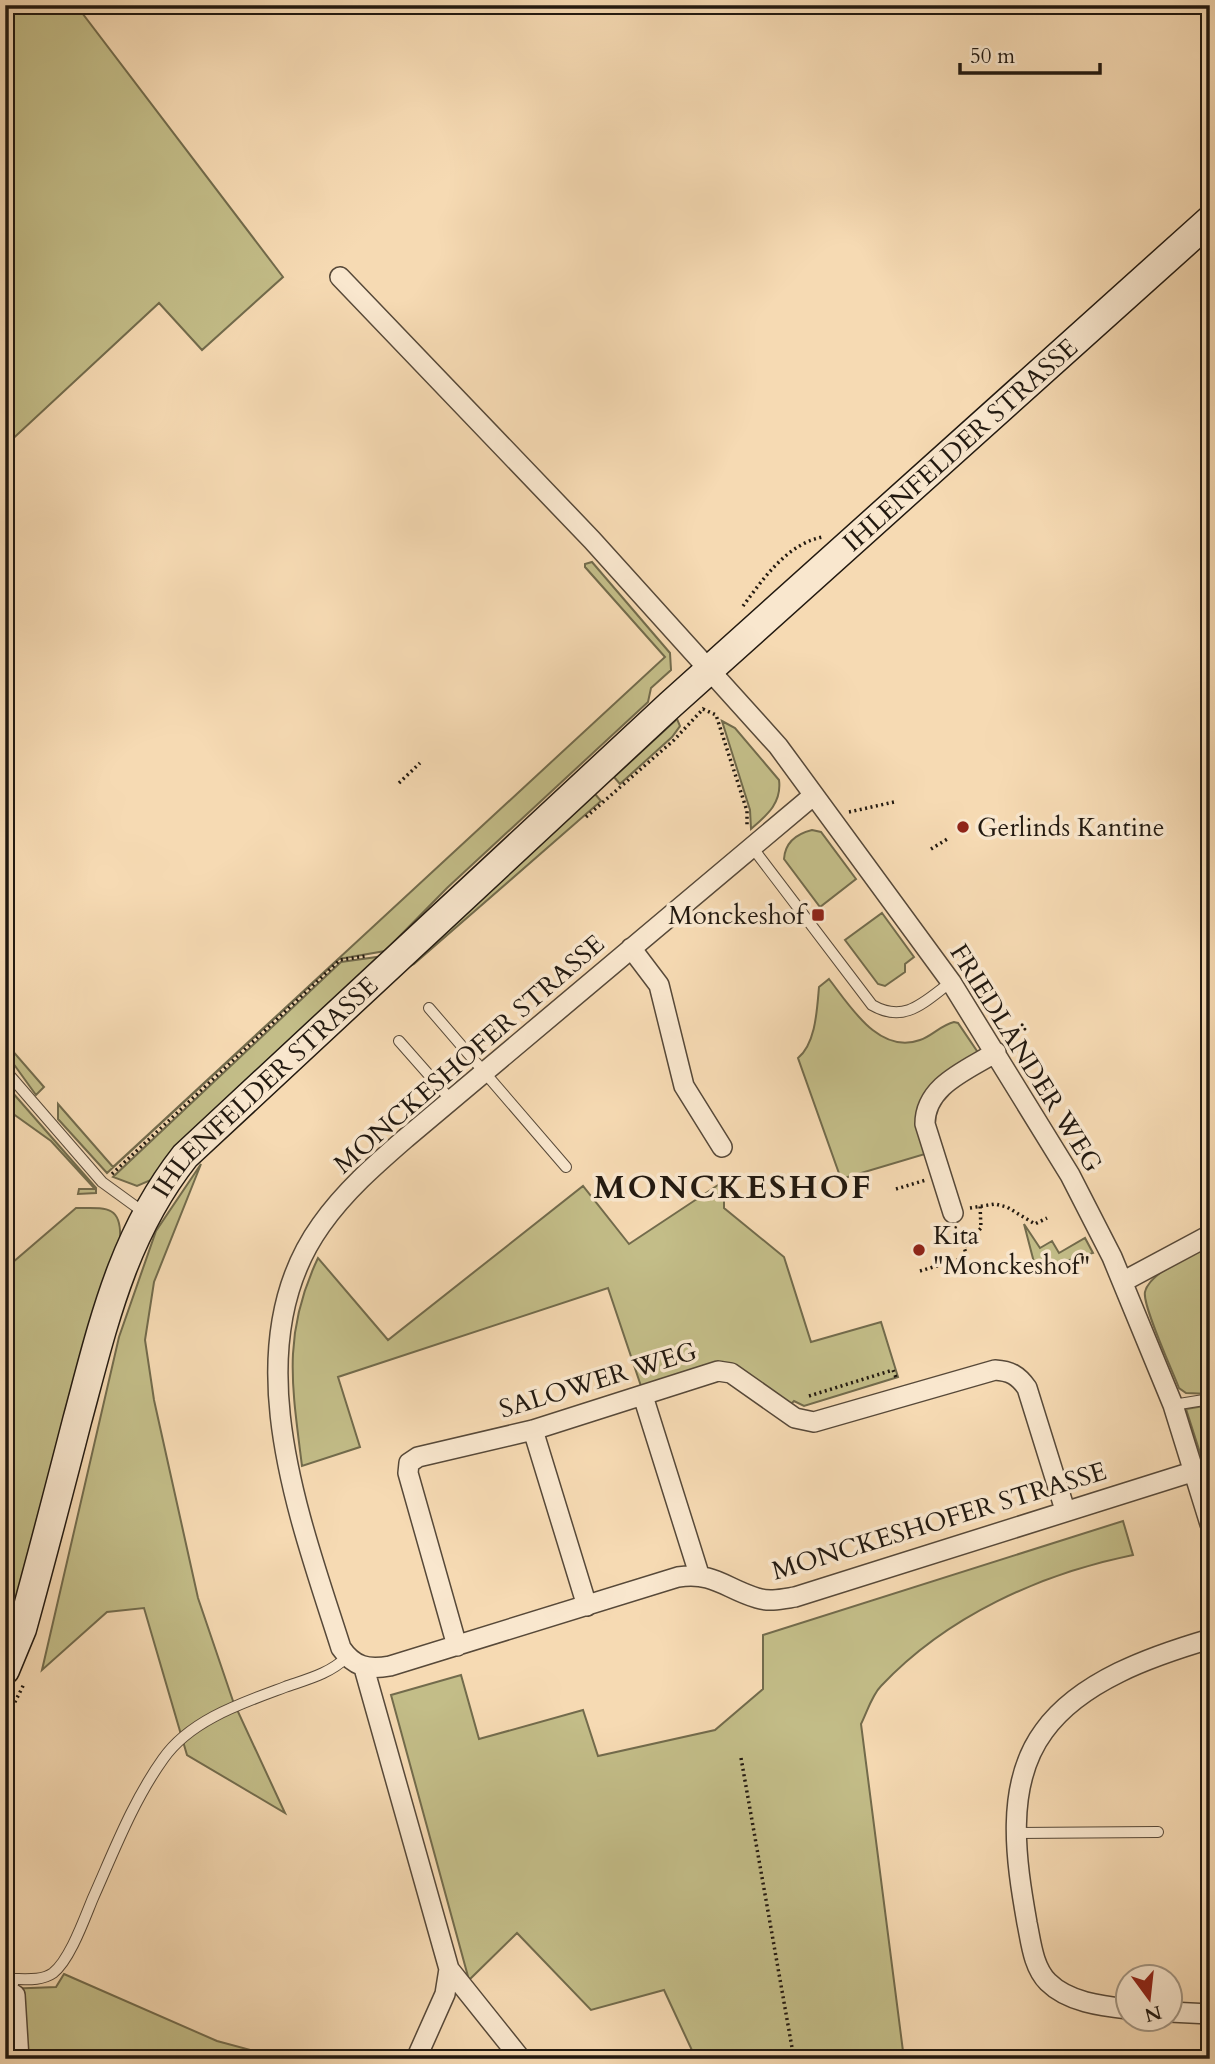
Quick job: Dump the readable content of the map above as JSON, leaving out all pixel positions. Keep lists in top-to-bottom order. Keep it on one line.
{"streets":{"main road":["IHLENFELDER STRASSE"],"street":["MONCKESHOFER STRASSE","FRIEDLÄNDER WEG","SALOWER WEG"]},"crossings":[["IHLENFELDER STRASSE","FRIEDLÄNDER WEG"],["MONCKESHOFER STRASSE","FRIEDLÄNDER WEG"],["MONCKESHOFER STRASSE","SALOWER WEG"]],"districts":["MONCKESHOF"],"places":{"other":["Gerlinds Kantine","Kita \"Monckeshof\""],"transit":["Monckeshof"]},"scale_bar":"50 m","north":"bottom"}
